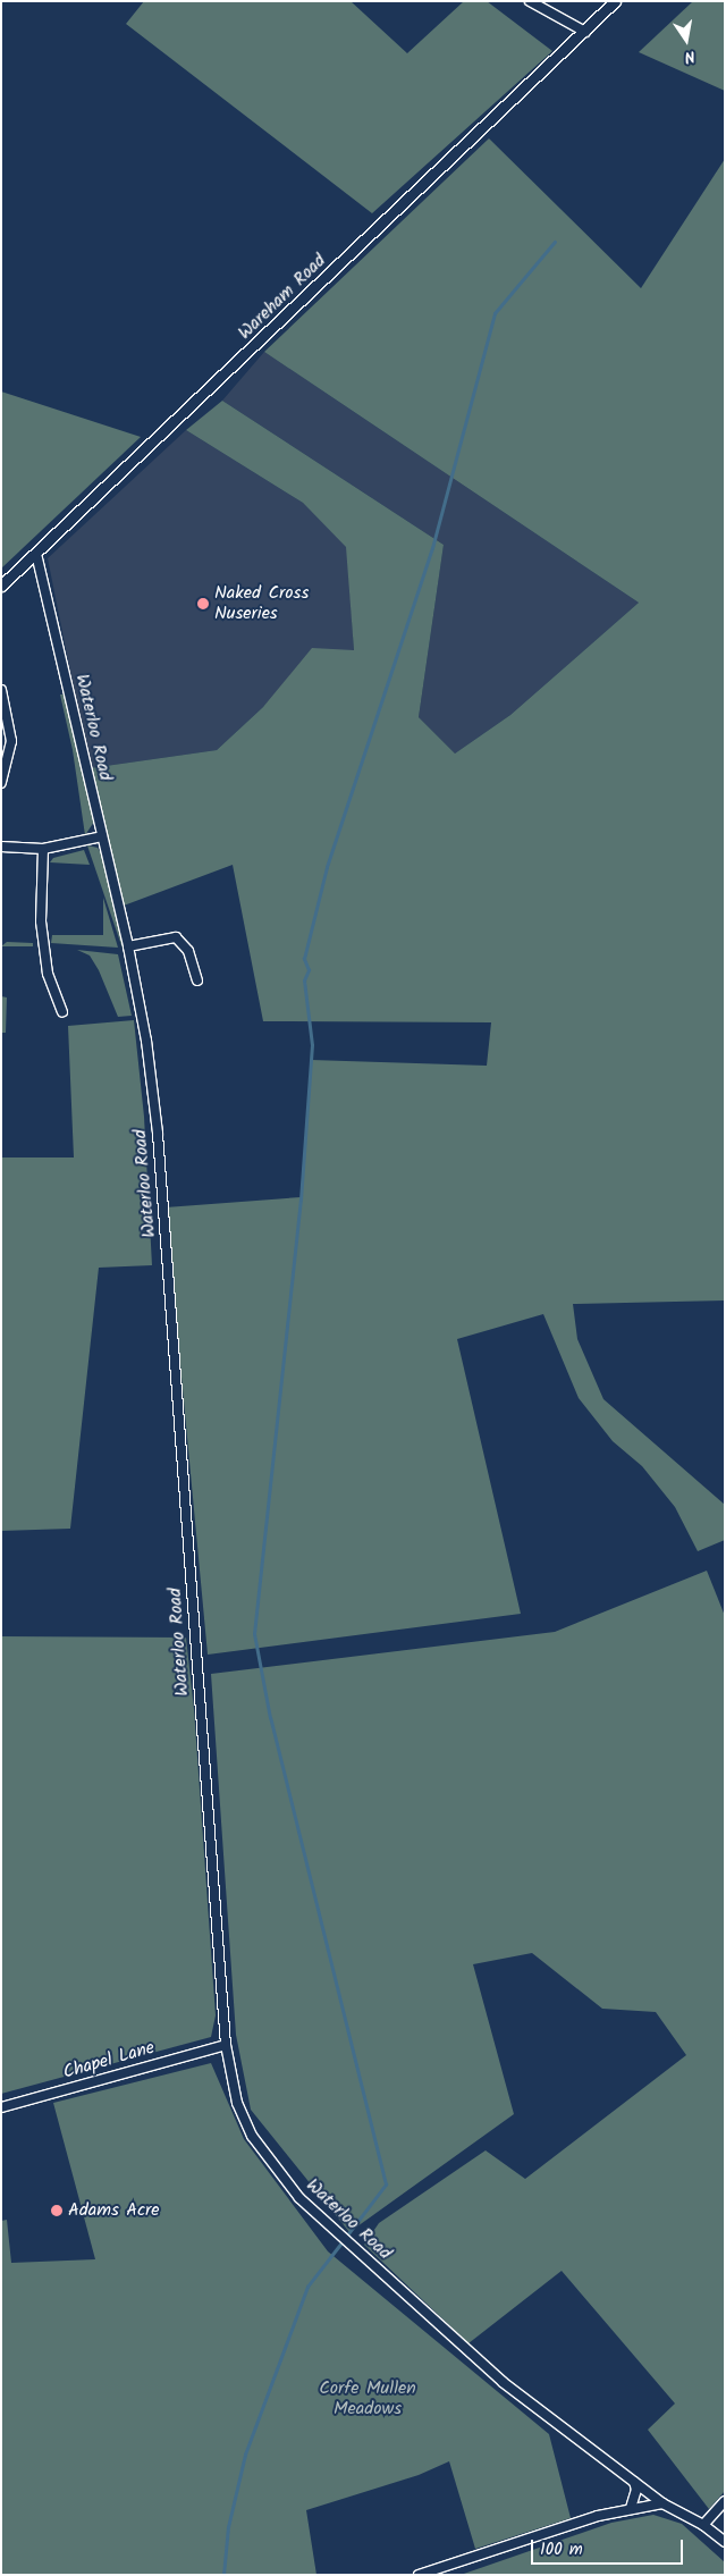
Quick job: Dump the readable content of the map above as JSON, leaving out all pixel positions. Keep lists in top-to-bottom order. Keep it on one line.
{"streets":{"street":["Wareham Road","Waterloo Road","Chapel Lane"]},"crossings":[["Wareham Road","Waterloo Road"],["Waterloo Road","Chapel Lane"]],"parks":["Corfe Mullen Meadows"],"places":["Naked Cross Nuseries","Adams Acre"],"scale_bar":"100 m","north":"bottom"}
